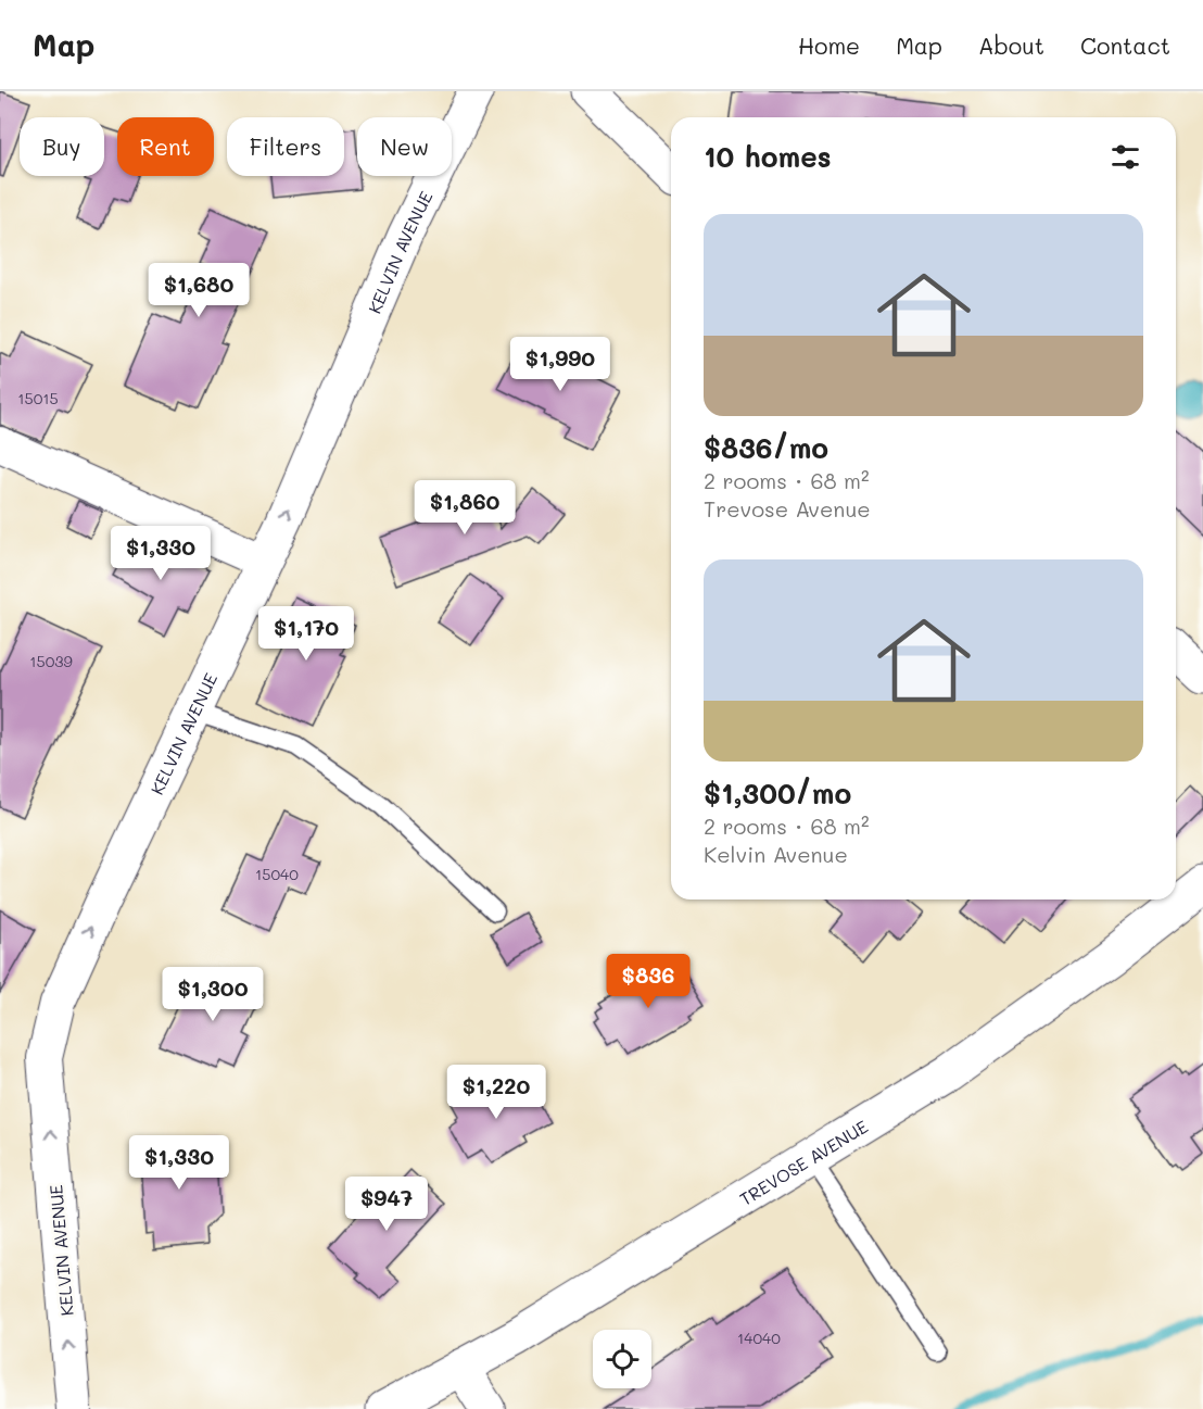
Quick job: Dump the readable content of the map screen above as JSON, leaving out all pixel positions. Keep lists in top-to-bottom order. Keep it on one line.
{"streets":{"street":["KELVIN AVENUE","TREVOSE AVENUE"]},"one_way":["KELVIN AVENUE"],"house_numbers":["15015","15039","15040","14040"],"page":{"header":"Map","nav":["Home","Map","About","Contact"],"chip":["Buy","Rent","Filters","New"],"heading":"10 homes","list":[{"name":"$836/mo","note":"2 rooms · 68 m² · Trevose Avenue"},{"name":"$1,300/mo","note":"2 rooms · 68 m² · Kelvin Avenue"}],"price":["$1,680","$1,990","$1,860","$1,330","$1,170","$836","$1,300","$1,220","$1,330","$947"]}}
